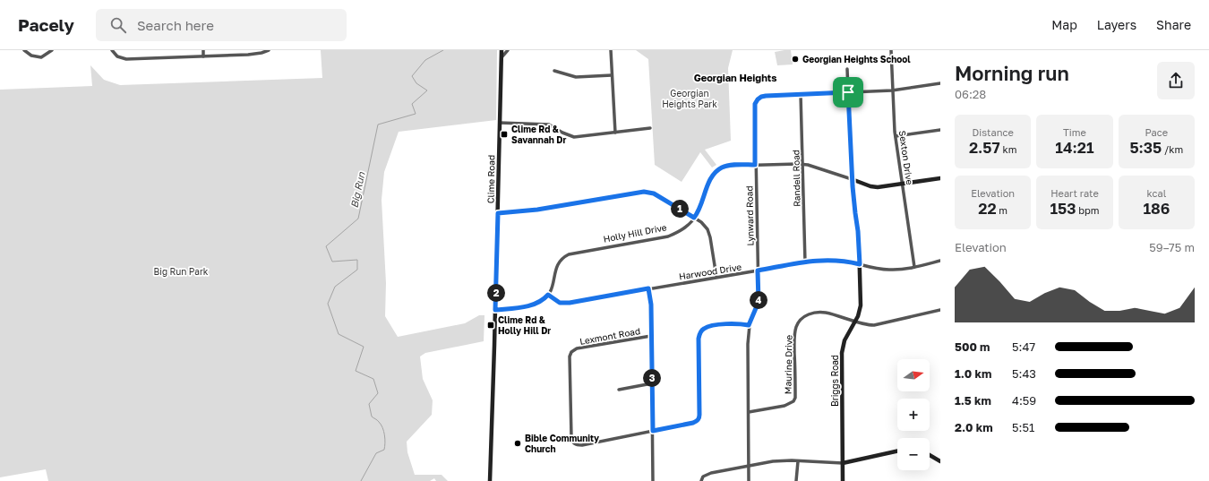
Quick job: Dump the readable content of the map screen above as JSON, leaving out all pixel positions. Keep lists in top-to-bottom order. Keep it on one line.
{"streets":{"street":["Sexton Drive","Randell Road","Clime Road","Lynward Road","Holly Hill Drive","Harwood Drive","Lexmont Road","Maurine Drive","Briggs Road"]},"crossings":[["Sexton Drive","Holly Hill Drive"],["Sexton Drive","Harwood Drive"],["Randell Road","Lynward Road"],["Randell Road","Holly Hill Drive"],["Randell Road","Harwood Drive"],["Lynward Road","Holly Hill Drive"],["Lynward Road","Harwood Drive"],["Lynward Road","Maurine Drive"],["Holly Hill Drive","Harwood Drive"],["Holly Hill Drive","Briggs Road"],["Harwood Drive","Briggs Road"],["Maurine Drive","Briggs Road"]],"districts":["Georgian Heights"],"water":["Big Run"],"parks":["Georgian Heights Park","Big Run Park"],"places":{"other":["Georgian Heights School","Bible Community Church"],"transit":["Clime Rd & Savannah Dr","Clime Rd & Holly Hill Dr"]},"north":"right","page":{"header":"Pacely","search":"Search here","nav":["Map","Layers","Share"],"heading":["Morning run","06:28"],"stats":[["Distance","2.57 km"],["Time","14:21"],["Pace","5:35 /km"],["Elevation","22 m"],["Heart rate","153 bpm"],["kcal","186"]],"pins":["1","2","4","3"],"chart":["Elevation","59–75 m"],"list":[{"name":"500 m","note":"5:47"},{"name":"1.0 km","note":"5:43"},{"name":"1.5 km","note":"4:59"},{"name":"2.0 km","note":"5:51"}],"map_buttons":["+","−"]}}
